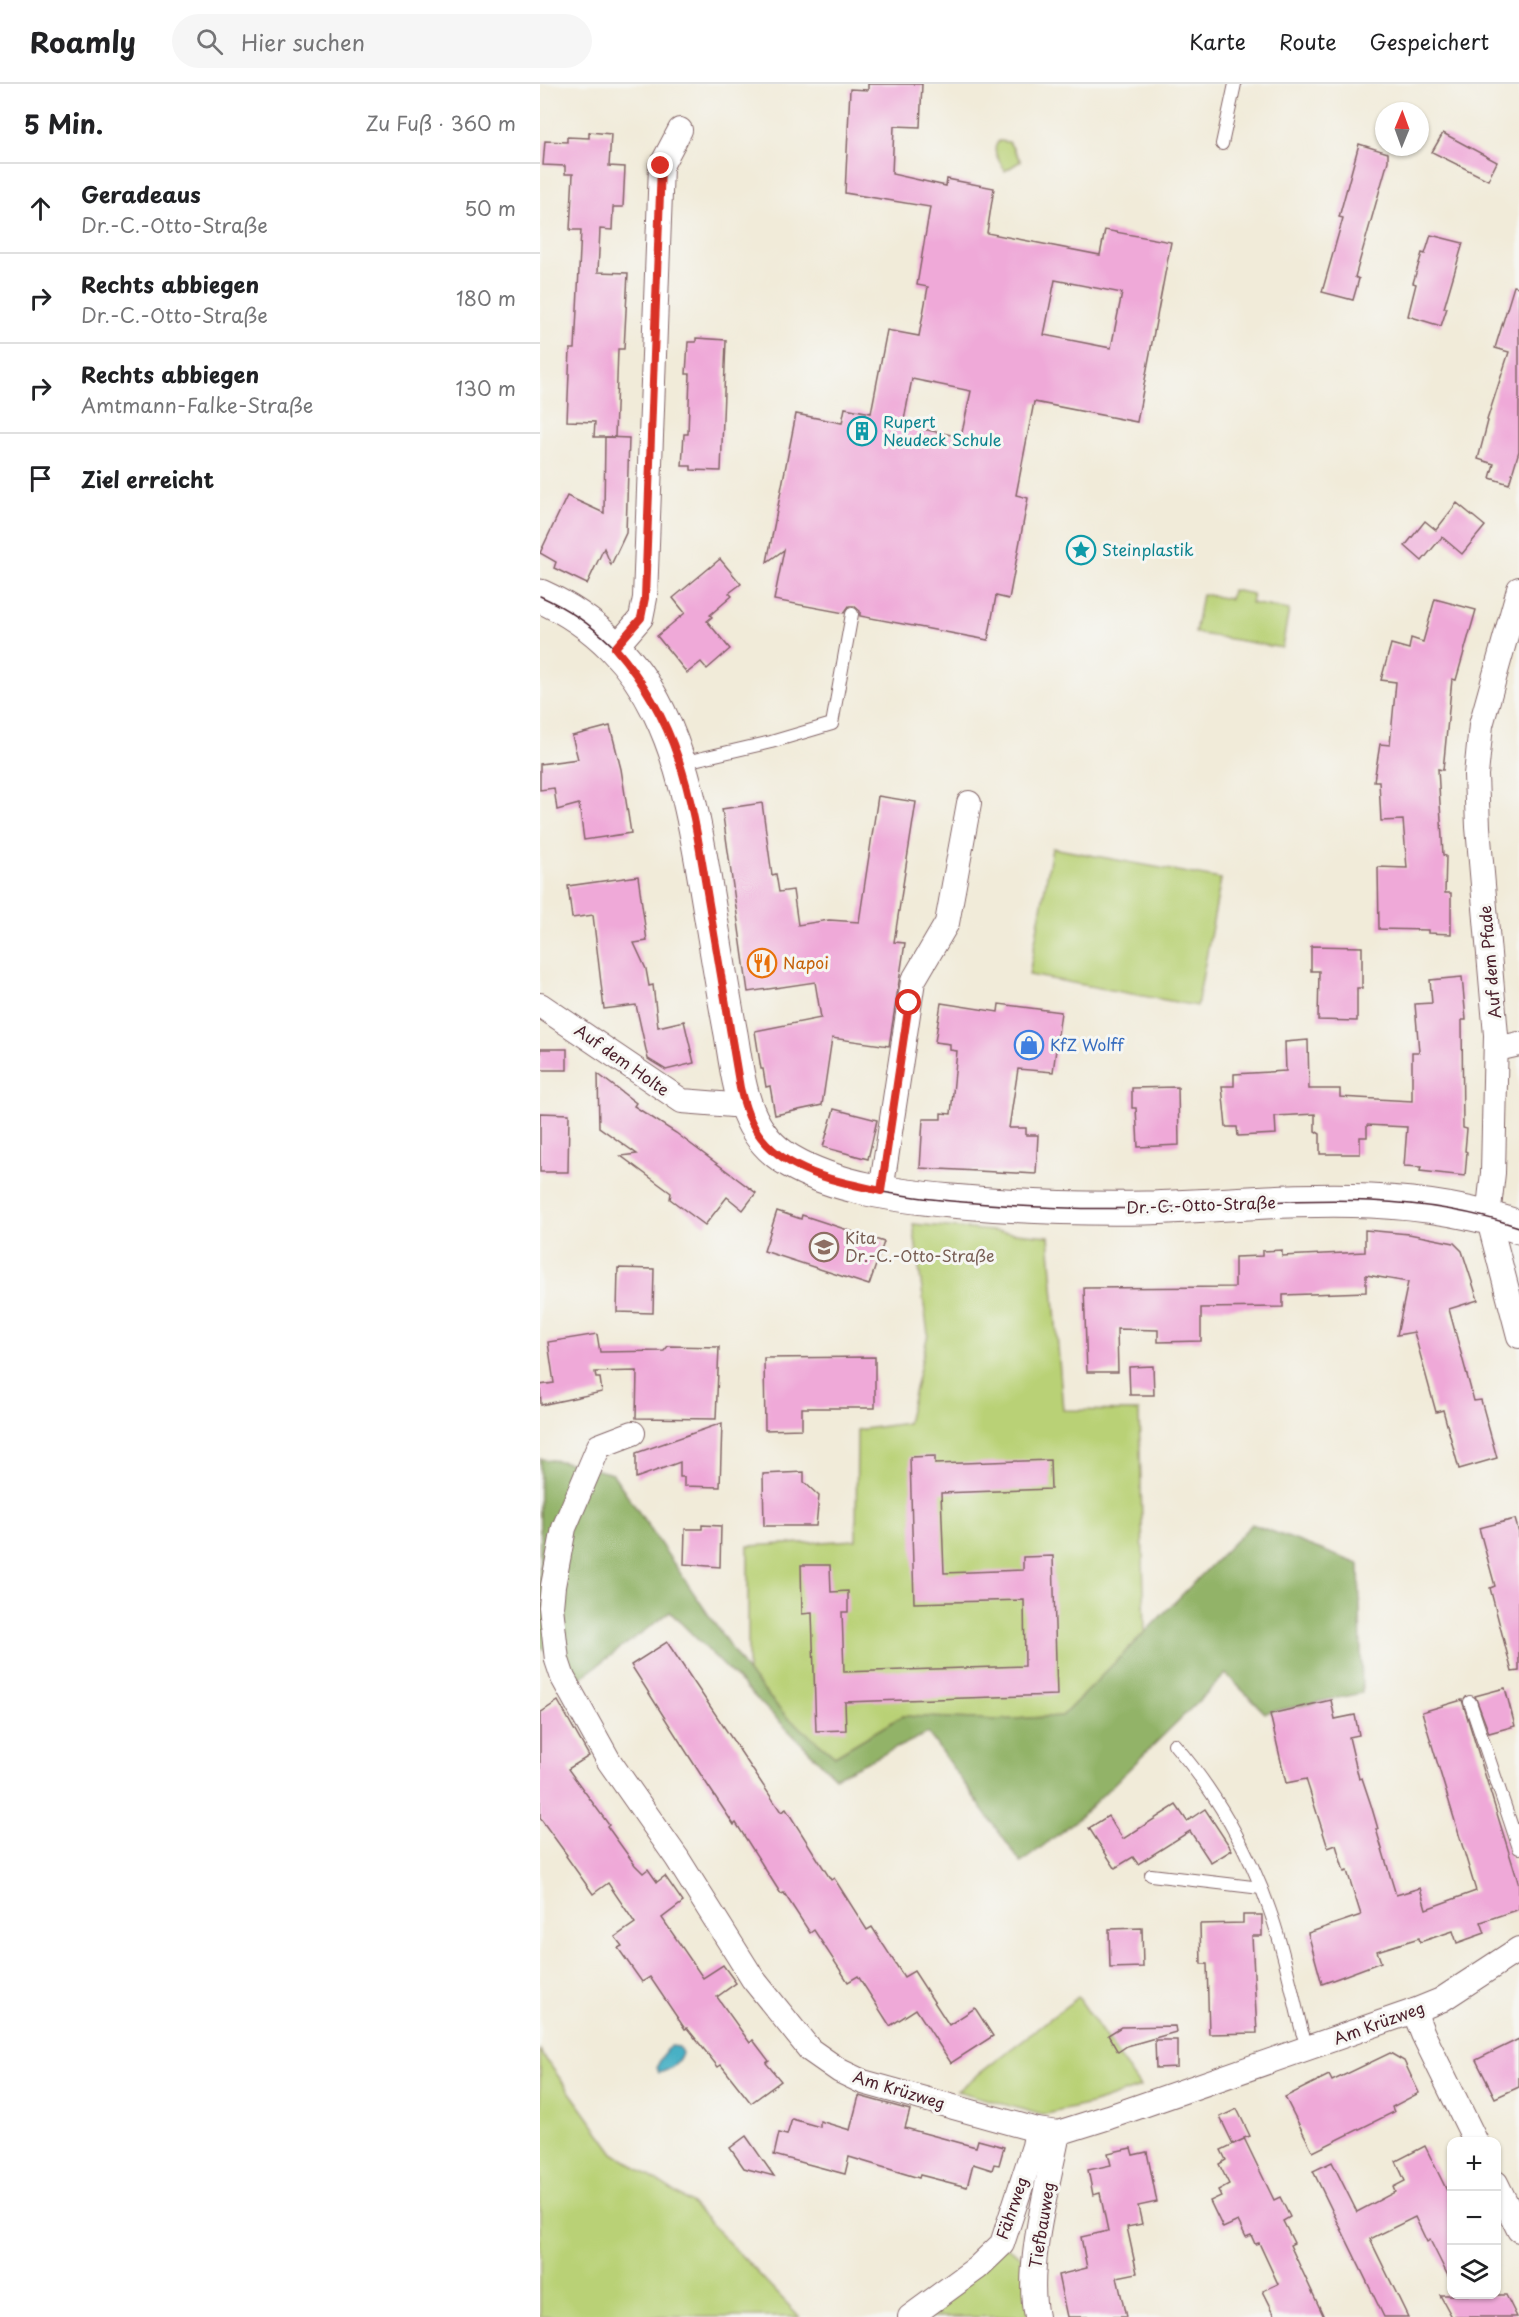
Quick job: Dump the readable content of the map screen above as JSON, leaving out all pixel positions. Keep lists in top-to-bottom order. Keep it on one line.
{"streets":{"street":["Auf dem Pfade","Auf dem Holte","Dr.-C.-Otto-Straße","Am Krüzweg","Fährweg","Tiefbauweg"]},"crossings":[["Auf dem Pfade","Dr.-C.-Otto-Straße"],["Auf dem Holte","Dr.-C.-Otto-Straße"],["Am Krüzweg","Fährweg"],["Am Krüzweg","Tiefbauweg"],["Fährweg","Tiefbauweg"]],"places":{"building":["Rupert Neudeck Schule"],"place":["Steinplastik"],"restaurant":["Napoi"],"shop":["KfZ Wolff"],"school or university":["Kita Dr.-C.-Otto-Straße"]},"north":"top","page":{"header":"Roamly","search":"Hier suchen","nav":["Karte","Route","Gespeichert"],"heading":["5 Min.","Zu Fuß · 360 m"],"list":[["Geradeaus","Dr.-C.-Otto-Straße","50 m"],["Rechts abbiegen","Dr.-C.-Otto-Straße","180 m"],["Rechts abbiegen","Amtmann-Falke-Straße","130 m"],"Ziel erreicht"],"map_buttons":["+","−"]}}
